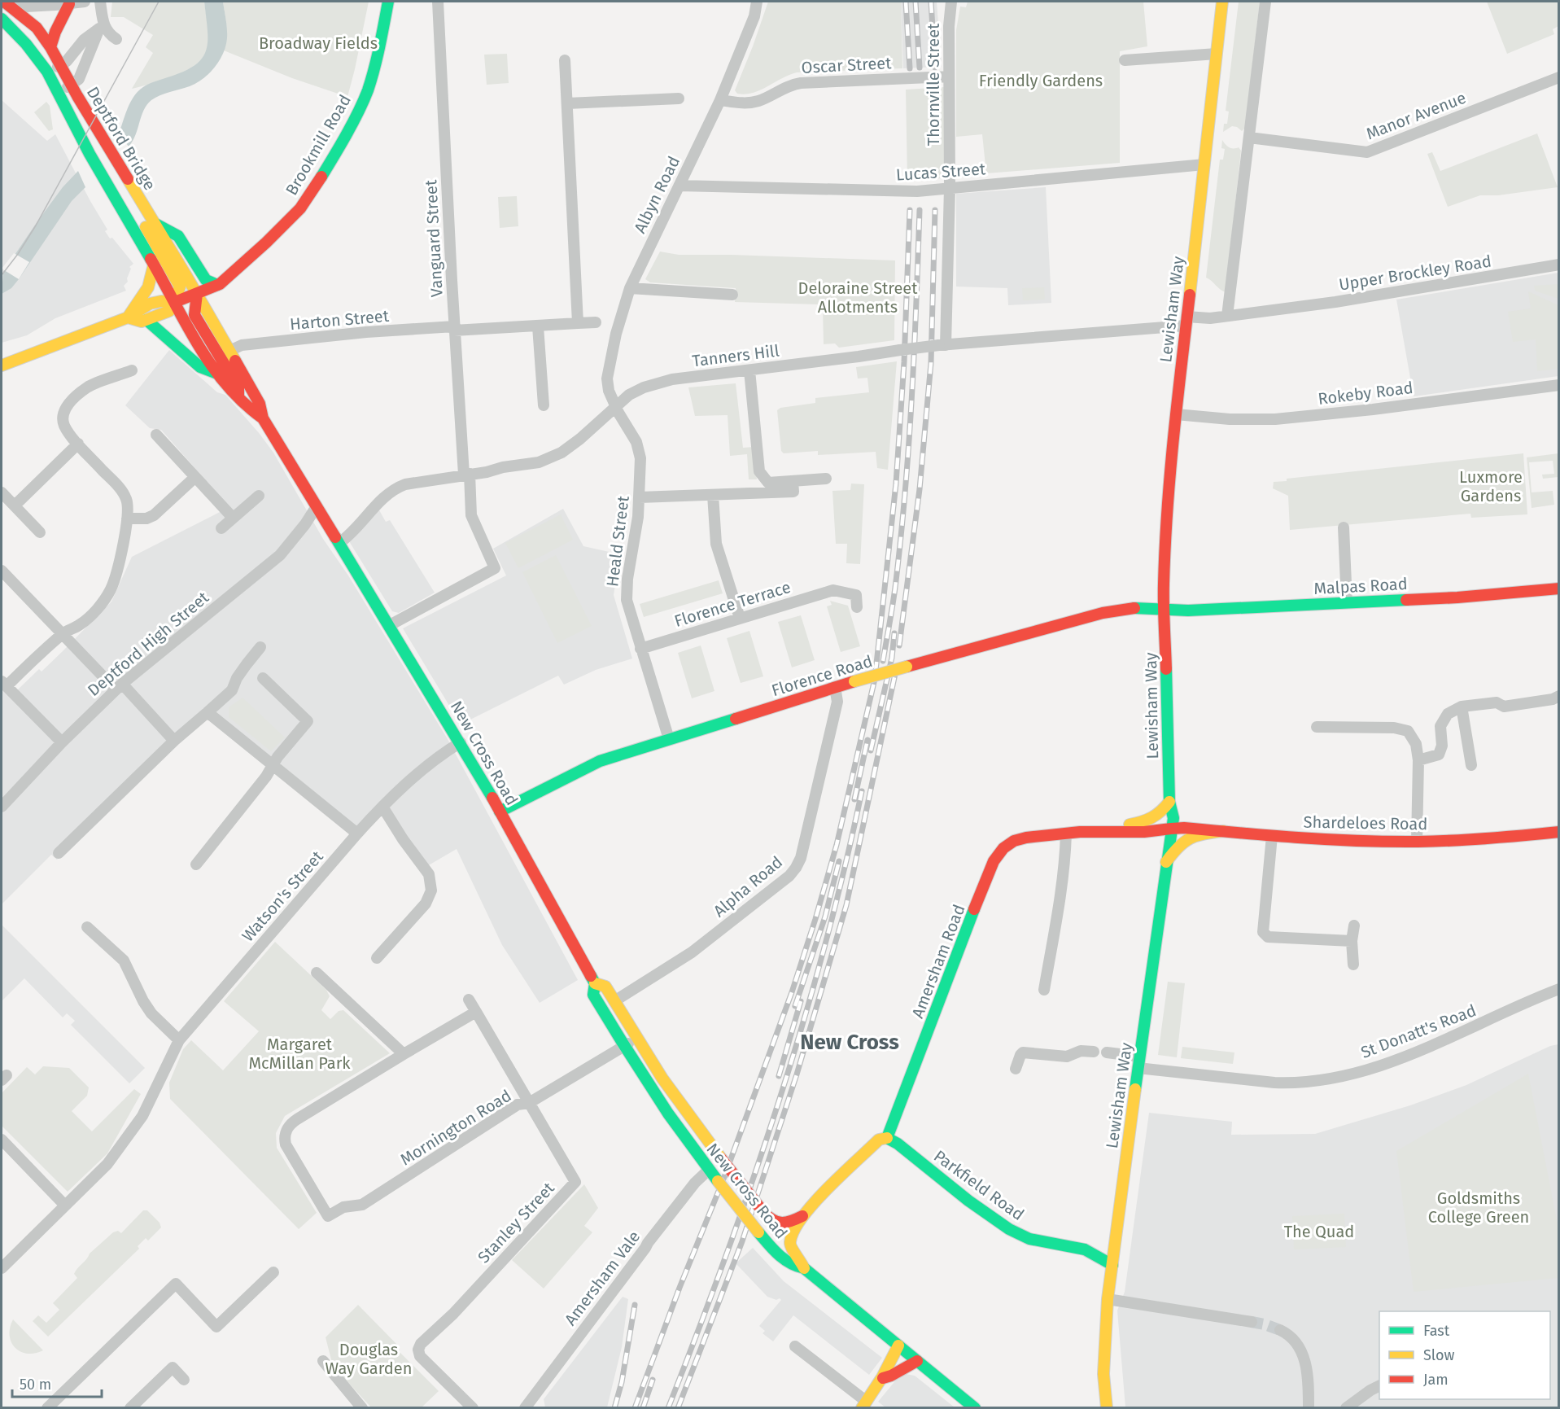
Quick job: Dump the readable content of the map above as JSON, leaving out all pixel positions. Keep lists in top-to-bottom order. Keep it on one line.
{"streets":{"main road":["Deptford Bridge","Brookmill Road","Lewisham Way","Malpas Road","Florence Road","New Cross Road","Shardeloes Road","Amersham Road","Parkfield Road"],"street":["Oscar Street","Thornville Street","Manor Avenue","Lucas Street","Albyn Road","Vanguard Street","Upper Brockley Road","Harton Street","Tanners Hill","Rokeby Road","Heald Street","Florence Terrace","Deptford High Street","Alpha Road","Watson's Street","St Donatt's Road","Mornington Road","Stanley Street","Amersham Vale"]},"crossings":[["Oscar Street","Thornville Street"],["Oscar Street","Albyn Road"],["Thornville Street","Lucas Street"],["Thornville Street","Tanners Hill"],["Deptford Bridge","Brookmill Road"],["Deptford Bridge","Harton Street"],["Deptford Bridge","New Cross Road"],["Lucas Street","Albyn Road"],["Lucas Street","Lewisham Way"],["Albyn Road","Tanners Hill"],["Albyn Road","Heald Street"],["Vanguard Street","Harton Street"],["Vanguard Street","Tanners Hill"],["Vanguard Street","New Cross Road"],["Upper Brockley Road","Tanners Hill"],["Lewisham Way","Tanners Hill"],["Lewisham Way","Rokeby Road"],["Lewisham Way","Malpas Road"],["Lewisham Way","Florence Road"],["Lewisham Way","Shardeloes Road"],["Lewisham Way","Amersham Road"],["Lewisham Way","St Donatt's Road"],["Lewisham Way","Parkfield Road"],["Tanners Hill","Heald Street"],["Tanners Hill","New Cross Road"],["Heald Street","Florence Terrace"],["Heald Street","Florence Road"],["Malpas Road","Florence Road"],["Deptford High Street","New Cross Road"],["Florence Road","New Cross Road"],["Florence Road","Alpha Road"],["New Cross Road","Alpha Road"],["New Cross Road","Watson's Street"],["New Cross Road","Mornington Road"],["New Cross Road","Amersham Vale"],["Shardeloes Road","Amersham Road"],["Amersham Road","Parkfield Road"],["Mornington Road","Stanley Street"]],"districts":["New Cross"],"parks":["Broadway Fields","Friendly Gardens","Deloraine Street Allotments","Luxmore Gardens","Margaret McMillan Park","Goldsmiths College Green","The Quad","Douglas Way Garden"],"legend":["Fast","Slow","Jam"],"scale_bar":"50 m"}
